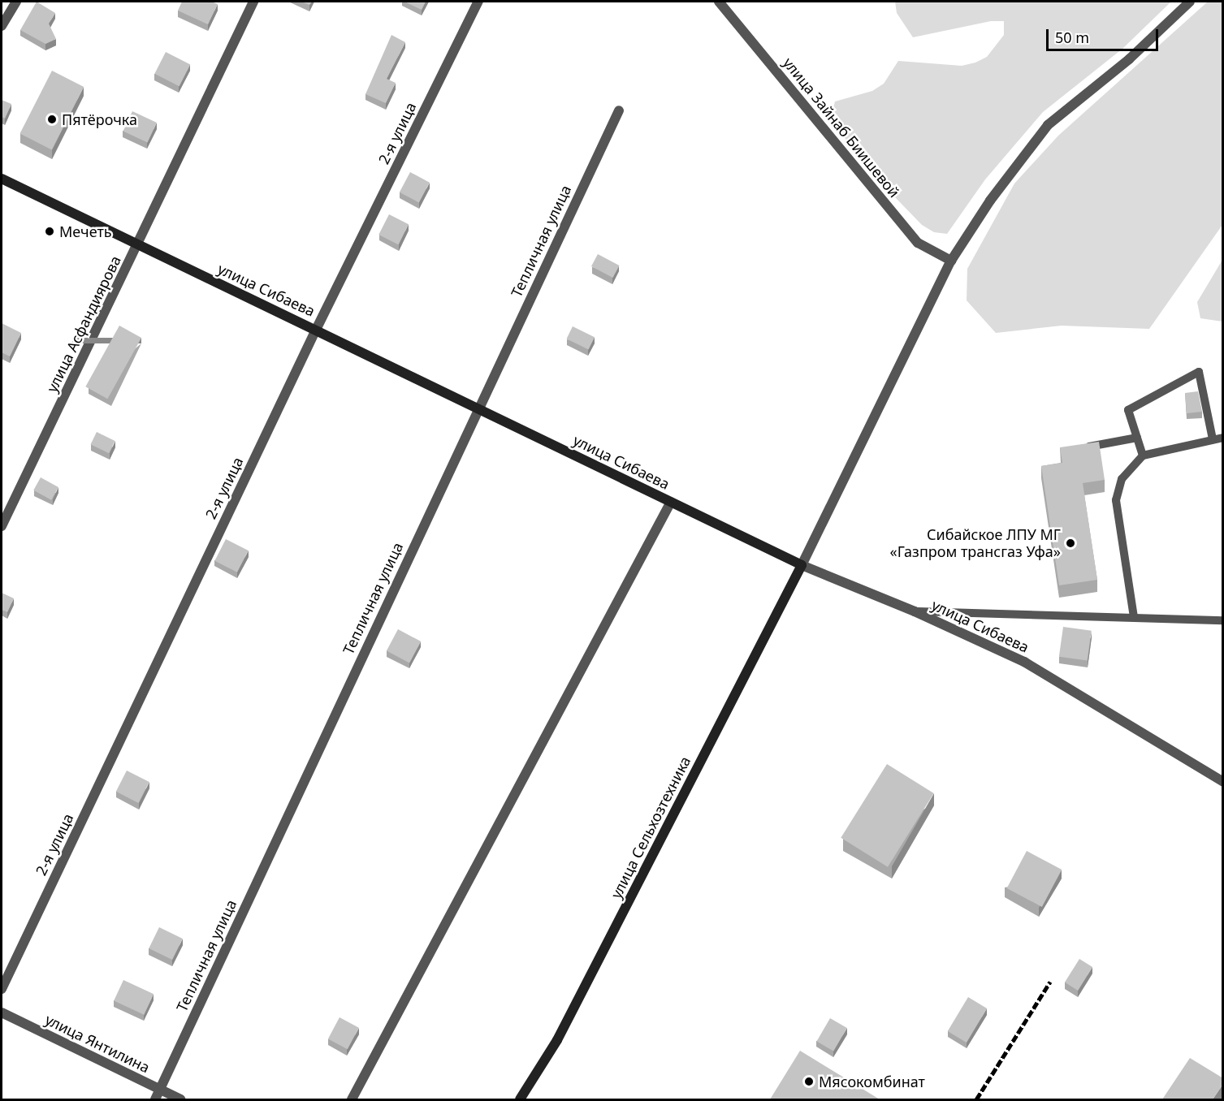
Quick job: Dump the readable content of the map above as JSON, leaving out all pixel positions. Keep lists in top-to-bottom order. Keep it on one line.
{"streets":{"main road":["улица Сибаева","улица Сельхозтехника"],"street":["улица Зайнаб Биишевой","2-я улица","Тепличная улица","улица Асфандиярова","улица Янтилина"]},"crossings":[["2-я улица","улица Сибаева"],["Тепличная улица","улица Сибаева"],["Тепличная улица","улица Янтилина"],["улица Сибаева","улица Асфандиярова"],["улица Сибаева","улица Сельхозтехника"]],"places":["Пятёрочка","Мечеть","Сибайское ЛПУ МГ «Газпром трансгаз Уфа»","Мясокомбинат"],"scale_bar":"50 m"}
